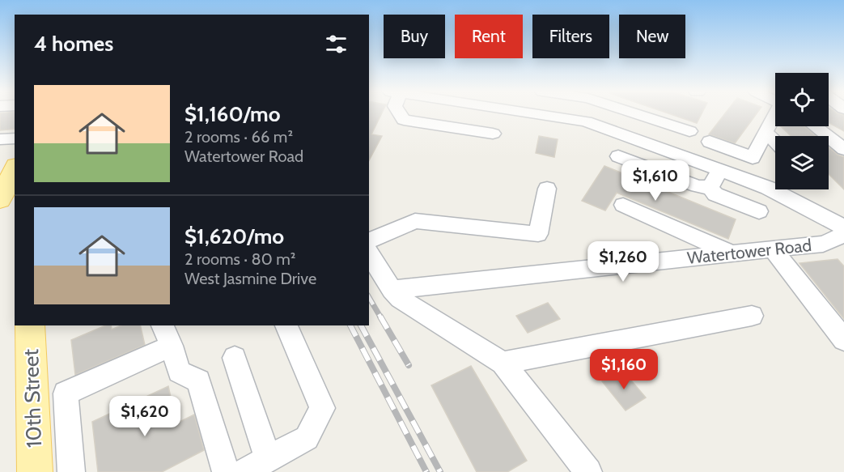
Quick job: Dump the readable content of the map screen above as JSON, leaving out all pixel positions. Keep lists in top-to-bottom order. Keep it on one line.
{"streets":{"main road":["10th Street"],"street":["Watertower Road"]},"page":{"chip":["Buy","Rent","Filters","New"],"heading":"4 homes","list":[{"name":"$1,160/mo","note":"2 rooms · 66 m² · Watertower Road"},{"name":"$1,620/mo","note":"2 rooms · 80 m² · West Jasmine Drive"}],"price":["$1,610","$1,260","$1,160","$1,620"]}}
